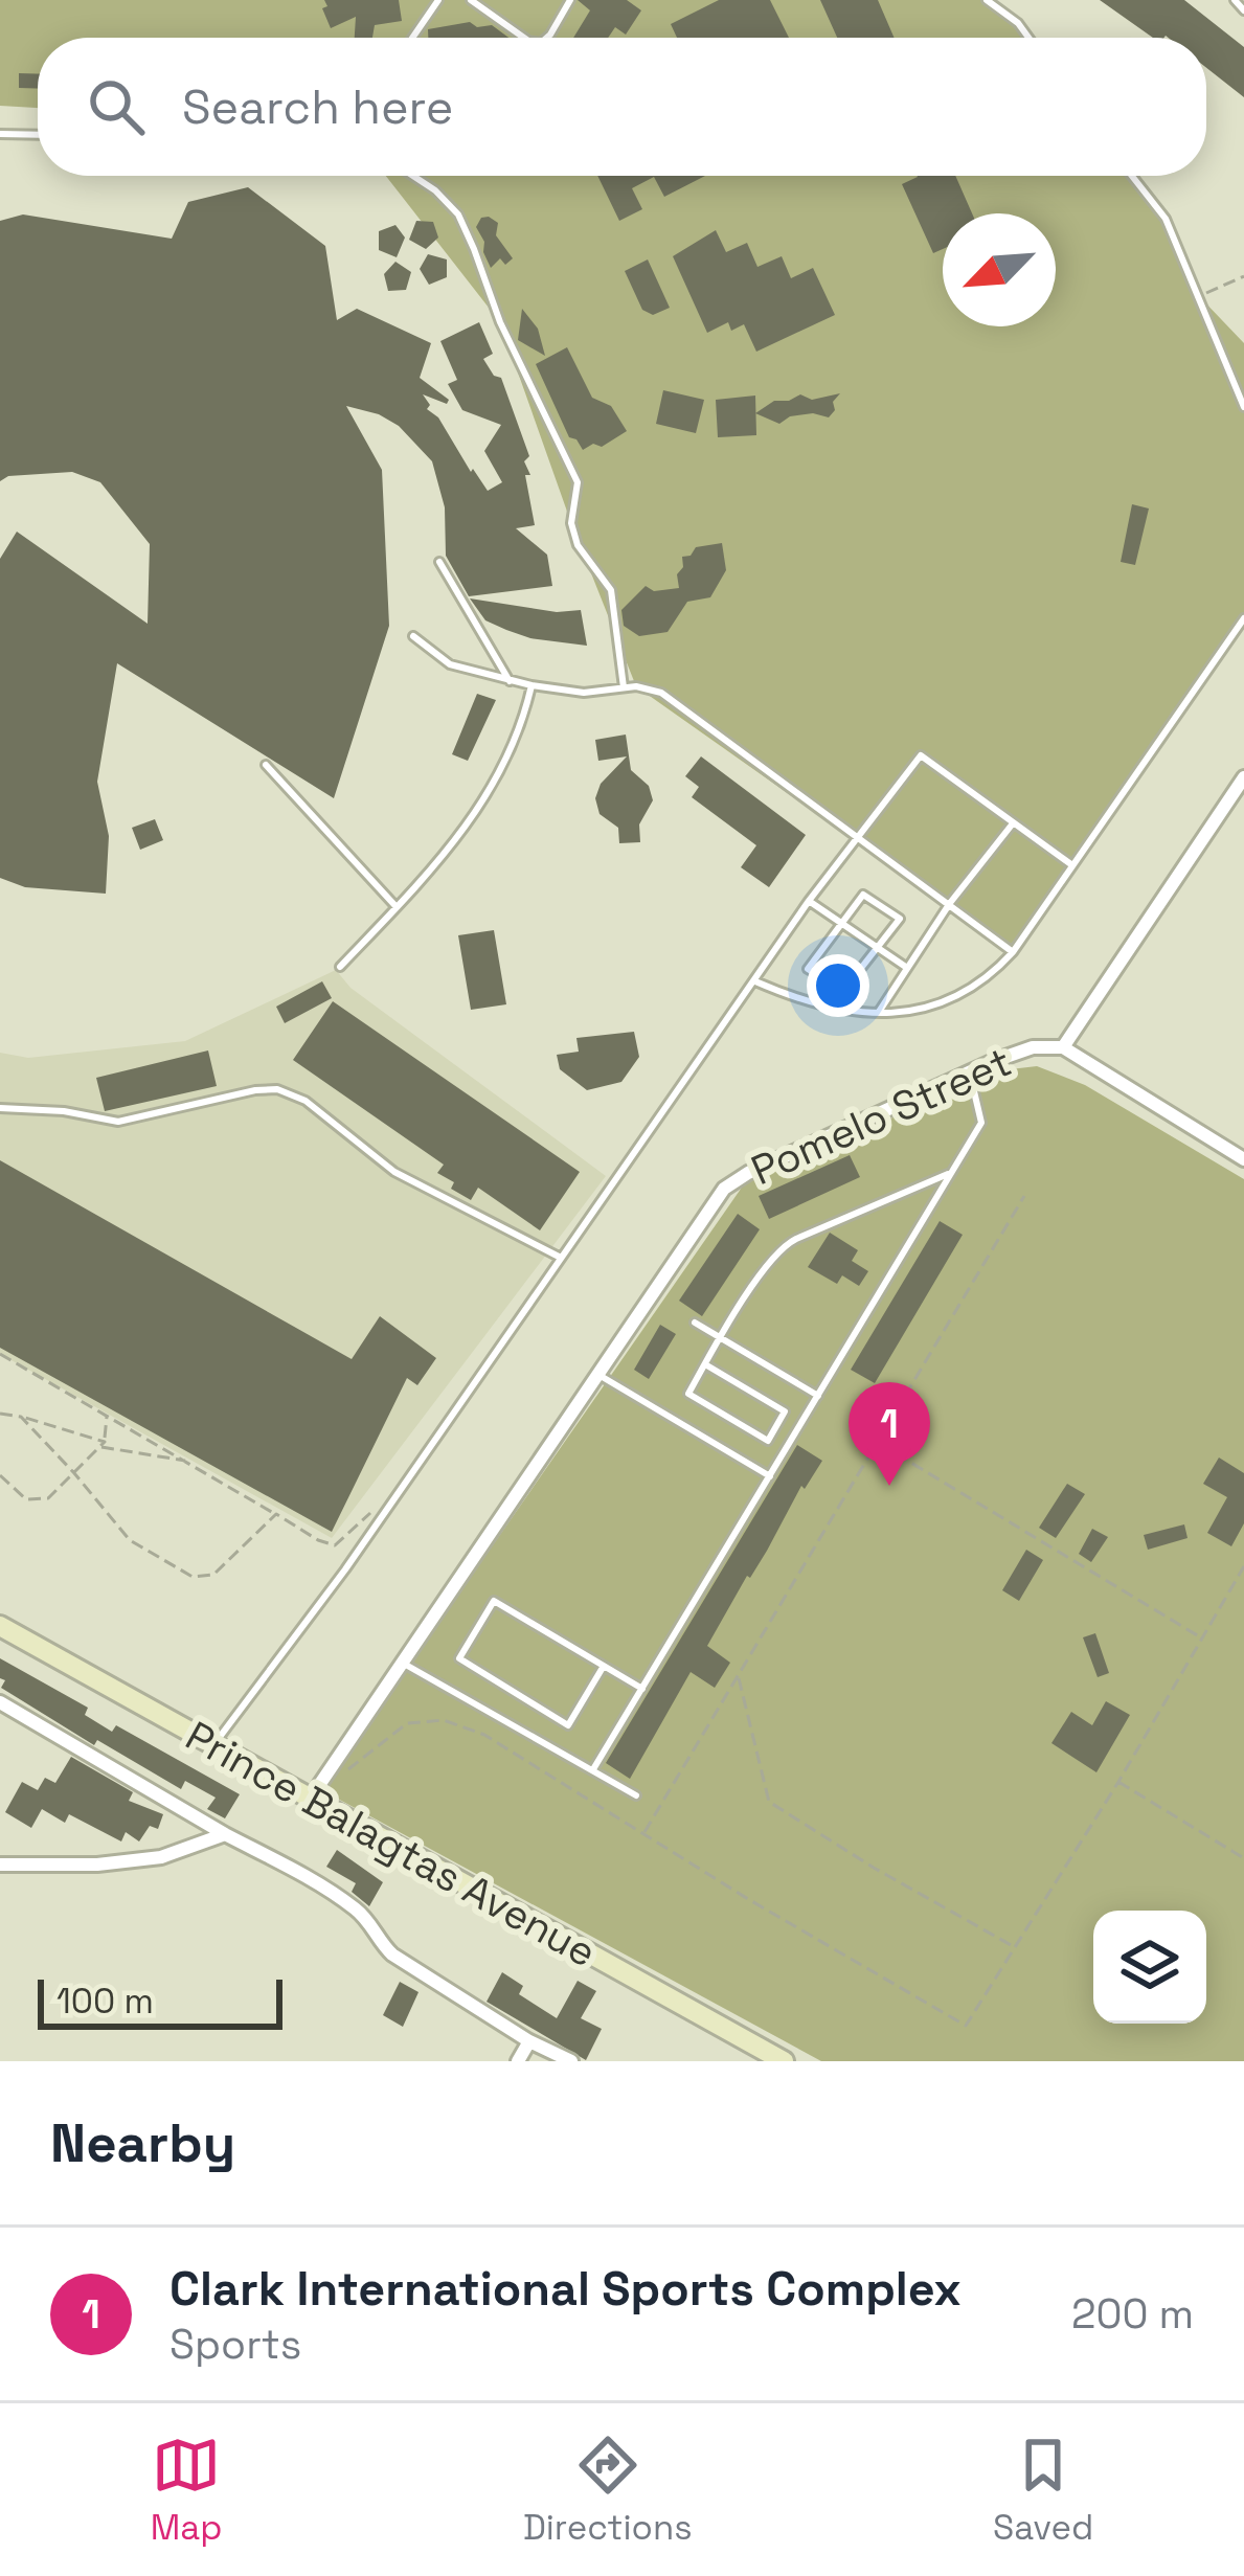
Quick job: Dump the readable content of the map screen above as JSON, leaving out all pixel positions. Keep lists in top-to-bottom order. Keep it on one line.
{"streets":{"main road":["Prince Balagtas Avenue"],"street":["Pomelo Street"]},"crossings":[["Pomelo Street","Prince Balagtas Avenue"]],"scale_bar":"100 m","north":"bottom left","page":{"search":"Search here","pins":"1","scale":"100 m","heading":"Nearby","list":[{"mark":"1","name":"Clark International Sports Complex","note":"Sports","value":"200 m"}],"nav":["Map","Directions","Saved"]}}
